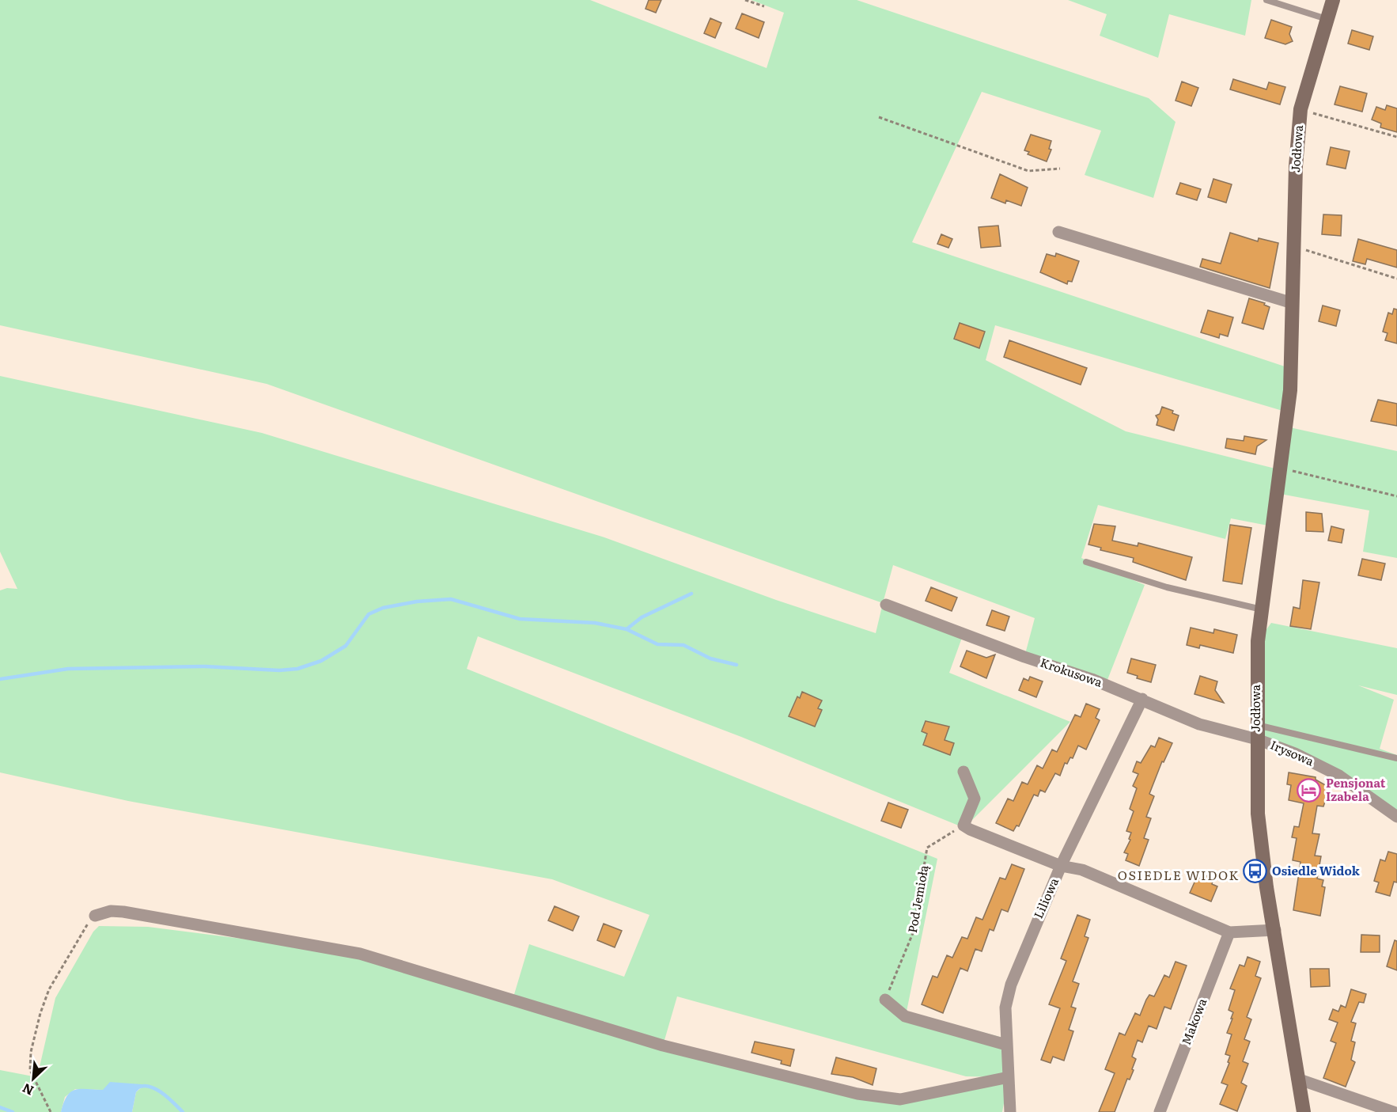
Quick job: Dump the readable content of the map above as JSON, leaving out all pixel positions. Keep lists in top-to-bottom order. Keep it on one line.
{"streets":{"street":["Jodłowa","Krokusowa","Irysowa","Liliowa","Makowa"],"path":["Pod Jemiołą"]},"crossings":[["Jodłowa","Krokusowa"],["Jodłowa","Irysowa"],["Krokusowa","Irysowa"],["Krokusowa","Liliowa"]],"districts":["OSIEDLE WIDOK"],"places":{"hotel":["Pensjonat Izabela"],"bus stop":["Osiedle Widok"]},"north":"bottom left"}
